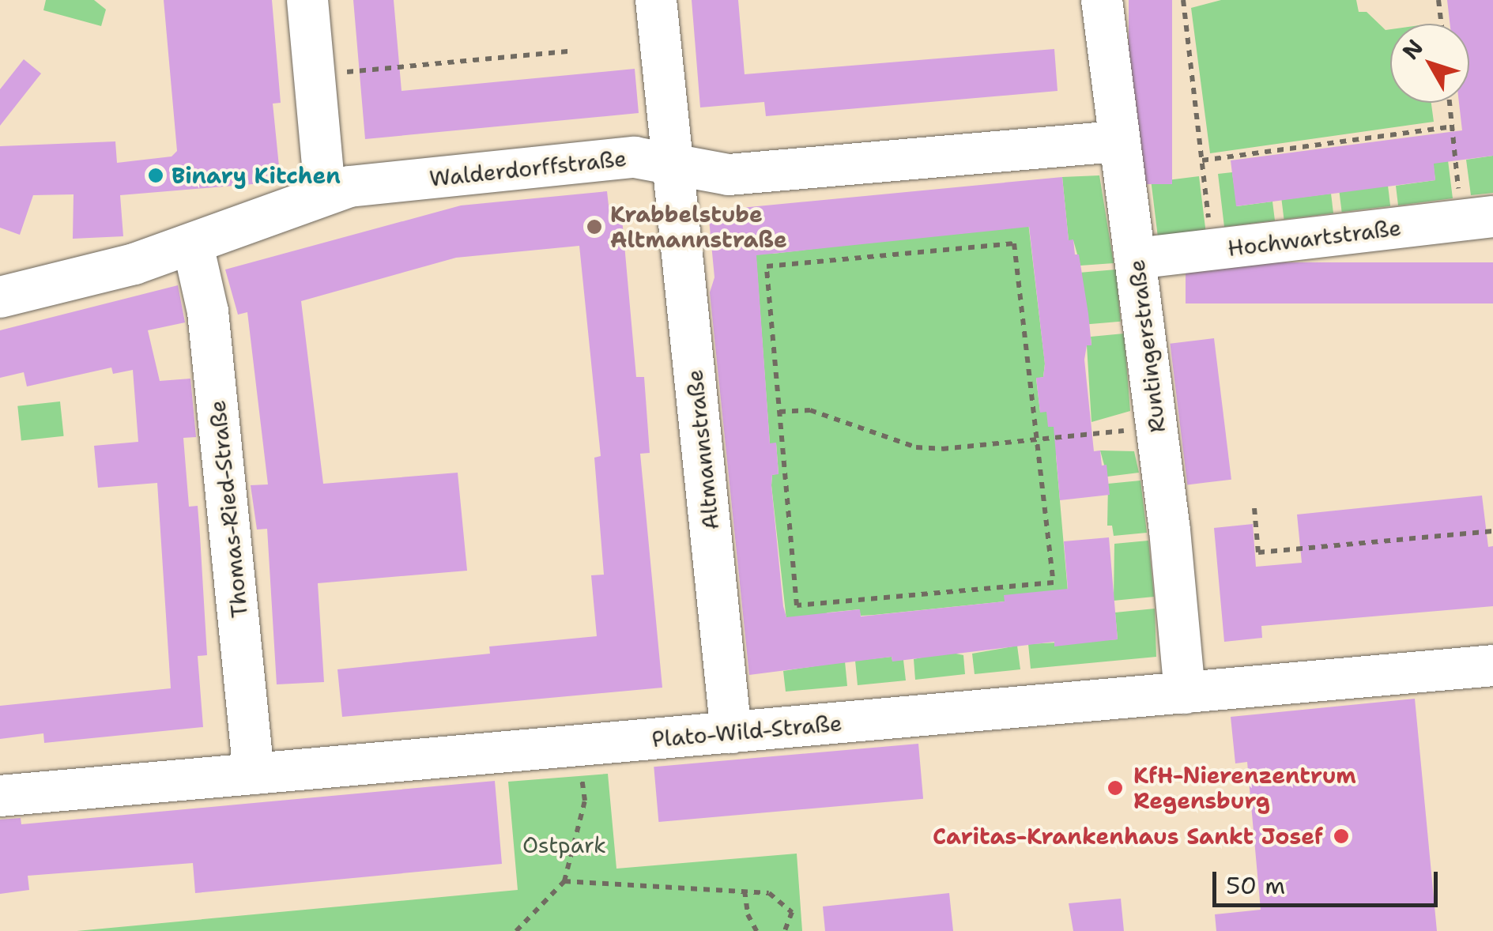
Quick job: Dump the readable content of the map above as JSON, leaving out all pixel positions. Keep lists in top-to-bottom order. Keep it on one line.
{"streets":{"street":["Walderdorffstraße","Hochwartstraße","Runtingerstraße","Altmannstraße","Thomas-Ried-Straße","Plato-Wild-Straße"]},"crossings":[["Walderdorffstraße","Runtingerstraße"],["Walderdorffstraße","Altmannstraße"],["Walderdorffstraße","Thomas-Ried-Straße"],["Hochwartstraße","Runtingerstraße"],["Runtingerstraße","Plato-Wild-Straße"],["Altmannstraße","Plato-Wild-Straße"],["Thomas-Ried-Straße","Plato-Wild-Straße"]],"parks":["Ostpark"],"places":["Binary Kitchen","Krabbelstube Altmannstraße","KfH-Nierenzentrum Regensburg","Caritas-Krankenhaus Sankt Josef"],"scale_bar":"50 m","north":"top left"}
